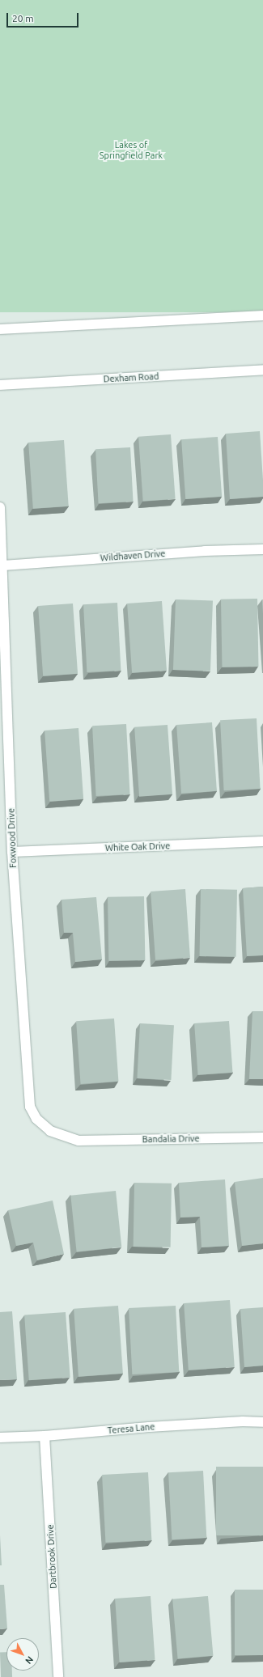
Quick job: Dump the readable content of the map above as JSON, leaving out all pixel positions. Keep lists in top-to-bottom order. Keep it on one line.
{"streets":{"street":["Dexham Road","Wildhaven Drive","Foxwood Drive","White Oak Drive","Bandalia Drive","Teresa Lane","Dartbrook Drive"]},"crossings":[["Wildhaven Drive","Foxwood Drive"],["Foxwood Drive","White Oak Drive"],["Foxwood Drive","Bandalia Drive"],["Teresa Lane","Dartbrook Drive"]],"parks":["Lakes of Springfield Park"],"scale_bar":"20 m","north":"bottom right"}
